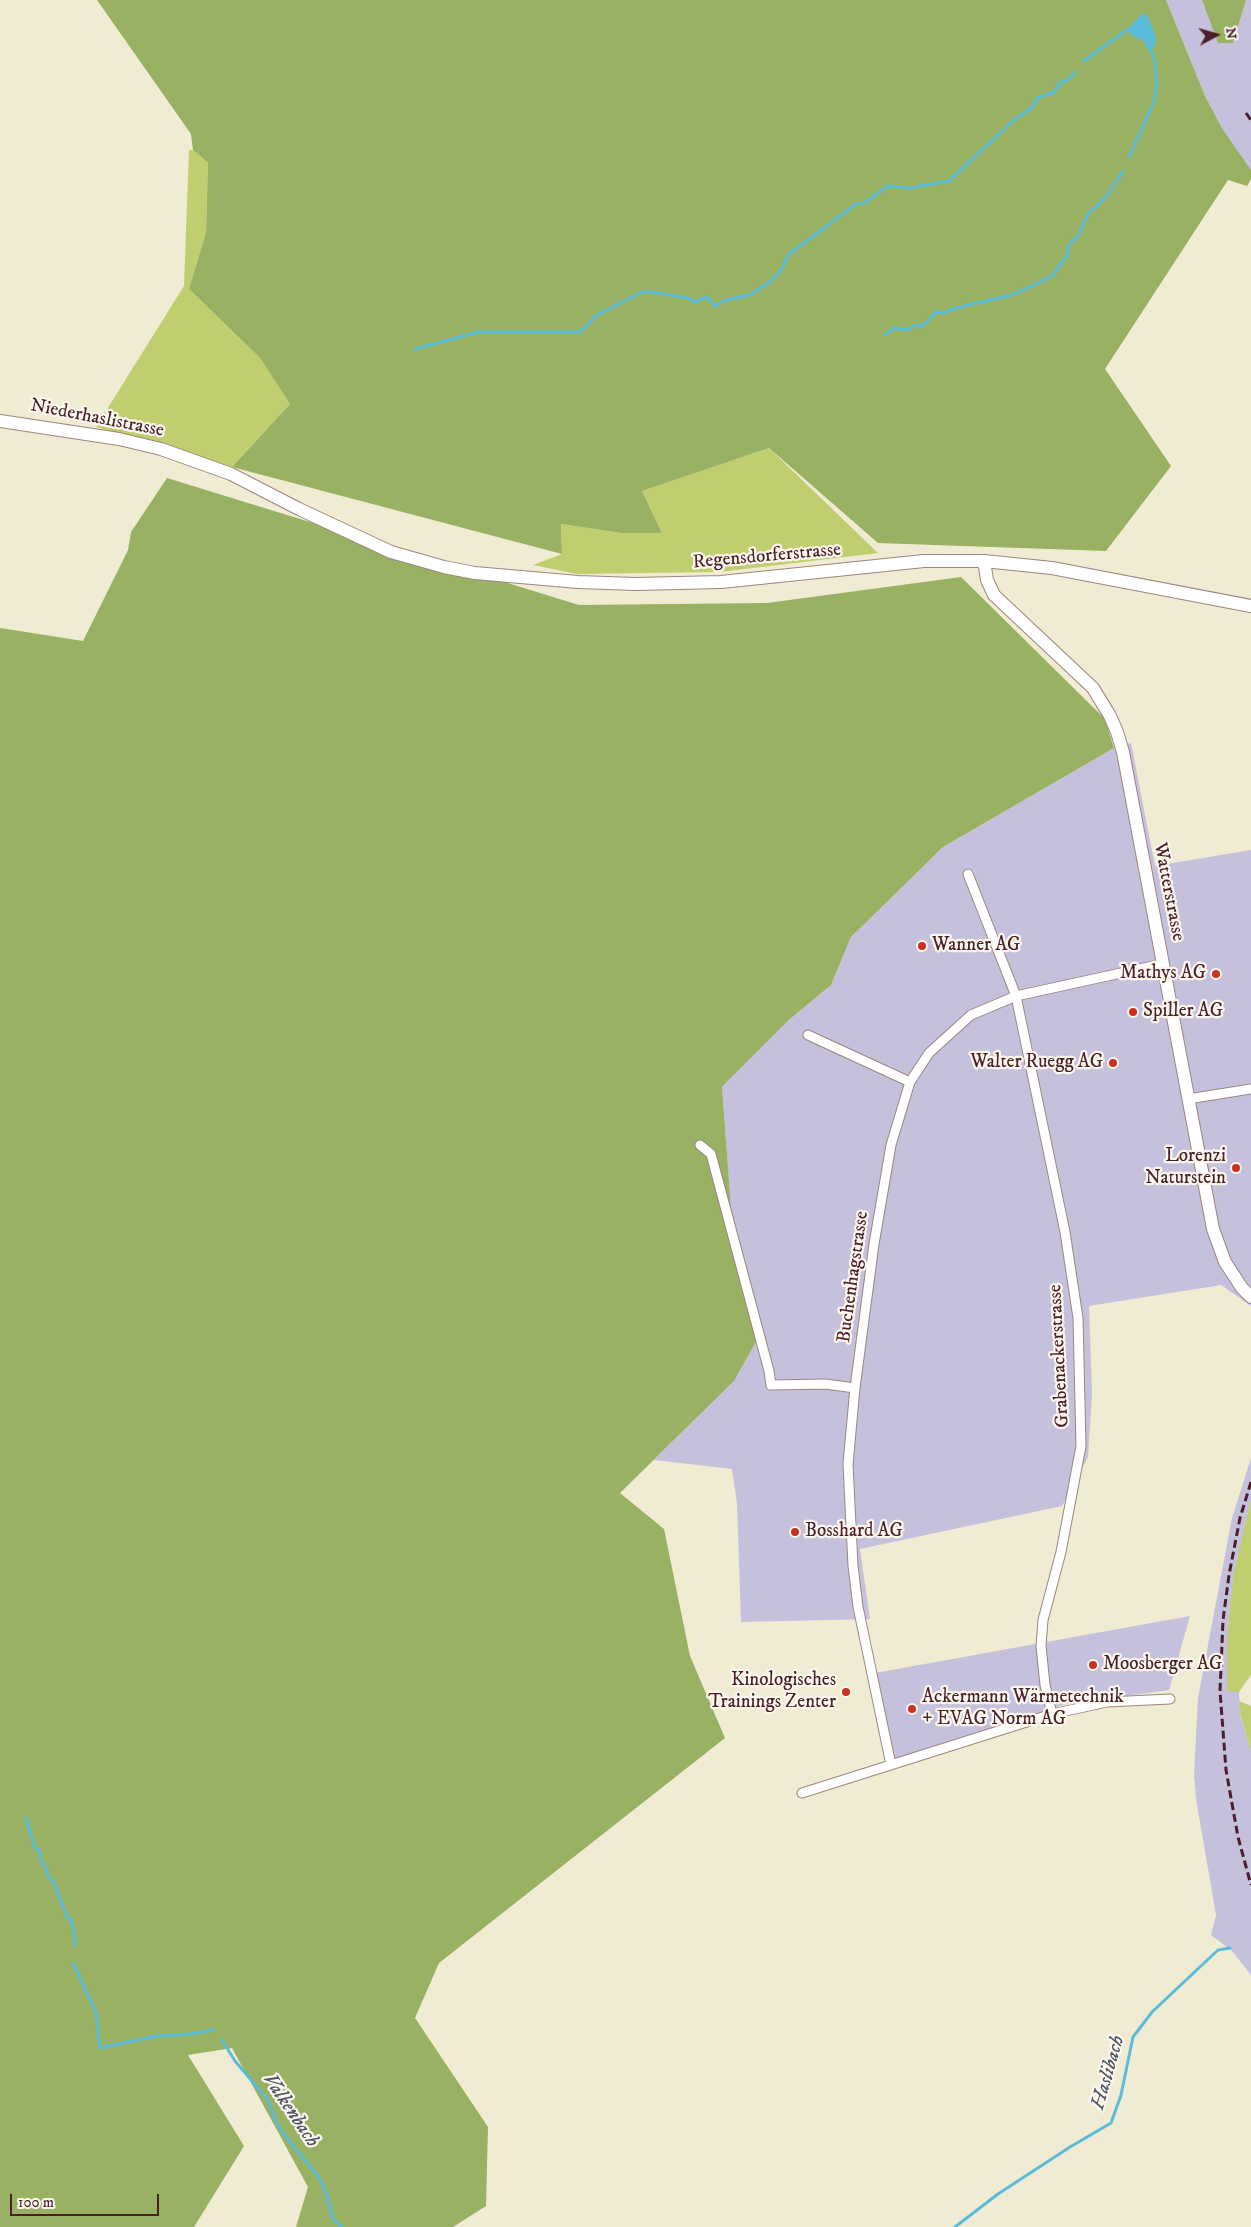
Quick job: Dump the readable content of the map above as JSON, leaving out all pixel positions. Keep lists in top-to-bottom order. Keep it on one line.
{"streets":{"street":["Niederhaslistrasse","Regensdorferstrasse","Watterstrasse","Buchenhagstrasse","Grabenackerstrasse"]},"crossings":[["Niederhaslistrasse","Regensdorferstrasse"],["Regensdorferstrasse","Watterstrasse"],["Watterstrasse","Buchenhagstrasse"],["Buchenhagstrasse","Grabenackerstrasse"]],"water":["Haslibach","Valkenbach"],"places":["Wanner AG","Mathys AG","Spiller AG","Walter Ruegg AG","Lorenzi Naturstein","Bosshard AG","Moosberger AG","Kinologisches Trainings Zenter","Ackermann Wärmetechnik + EVAG Norm AG"],"scale_bar":"100 m","north":"right"}
